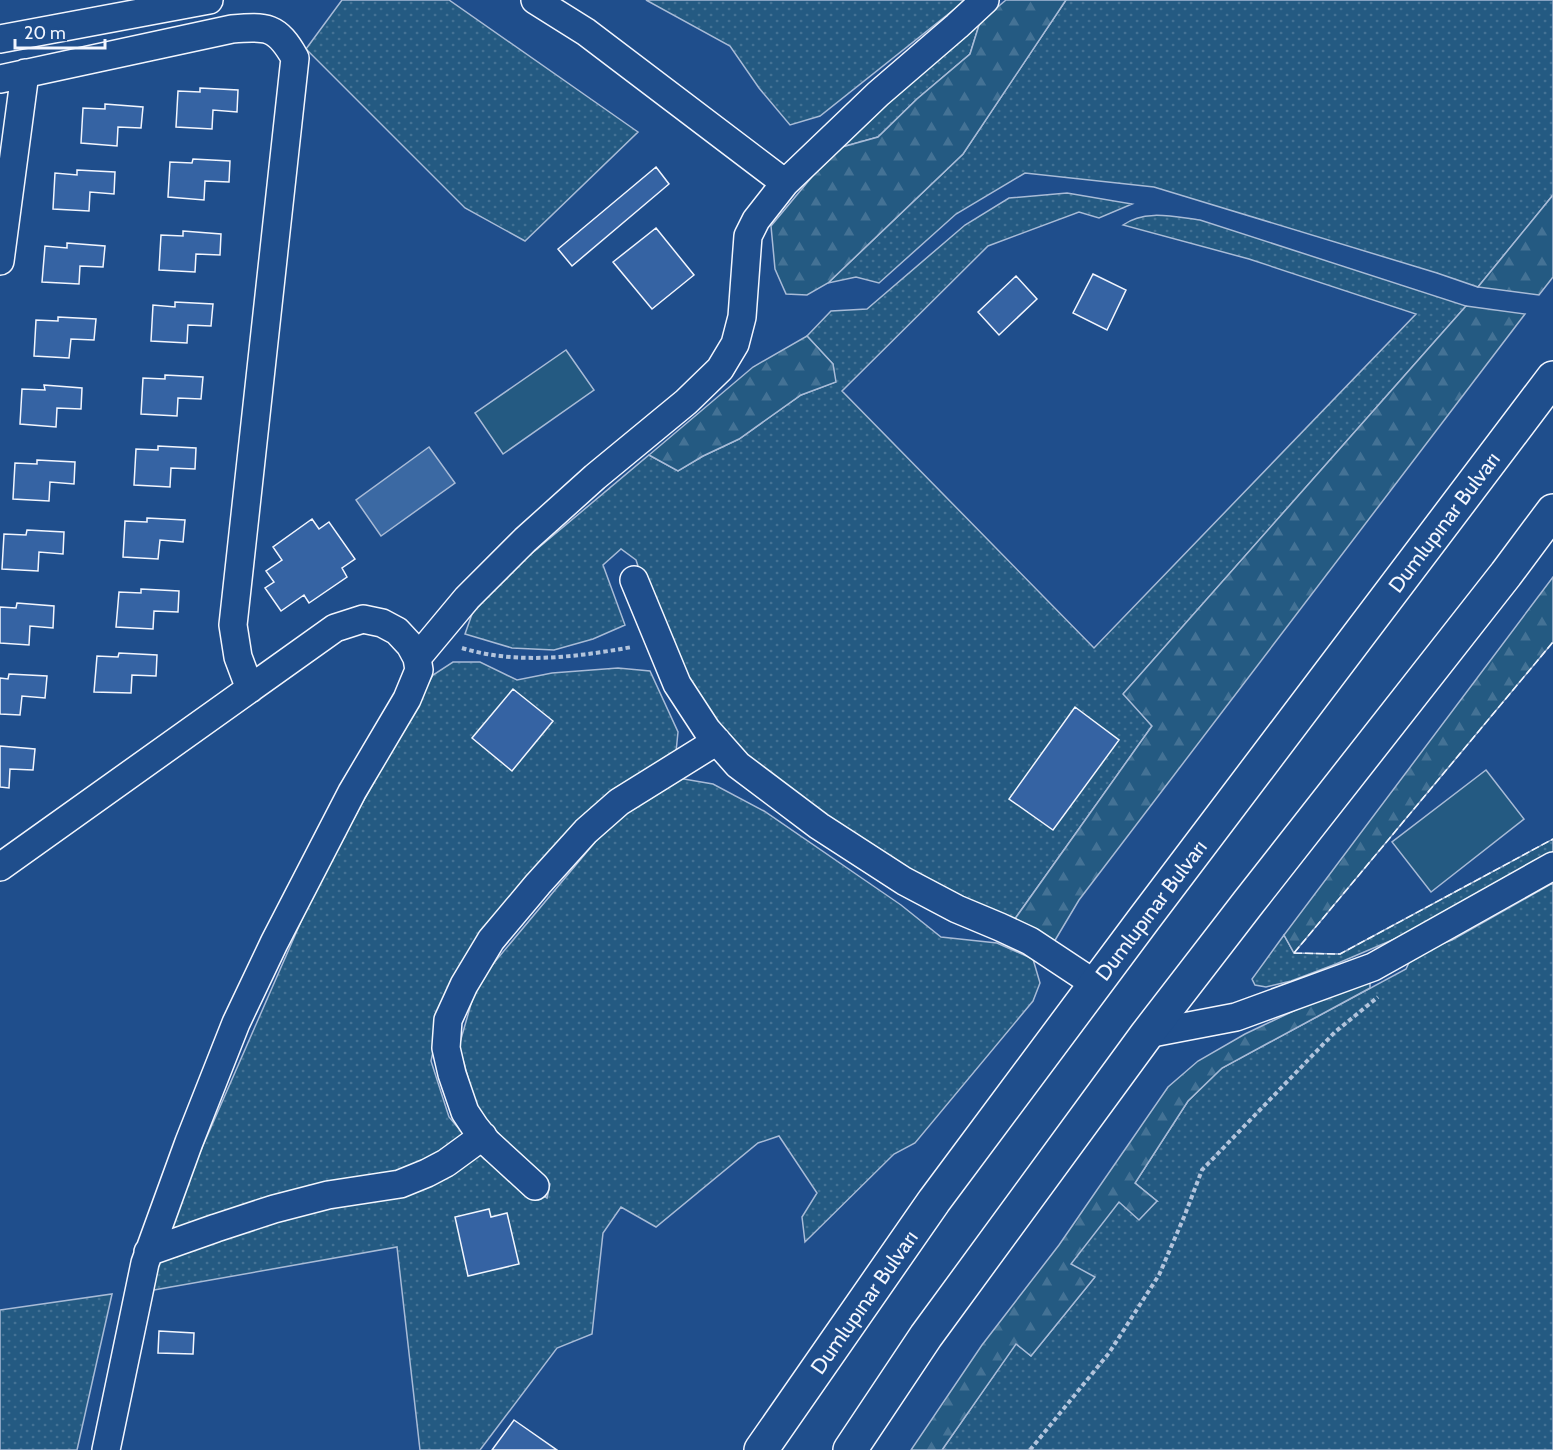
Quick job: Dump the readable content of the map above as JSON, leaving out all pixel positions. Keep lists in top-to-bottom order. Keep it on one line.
{"streets":{"highway":["Dumlupınar Bulvarı"]},"scale_bar":"20 m"}
